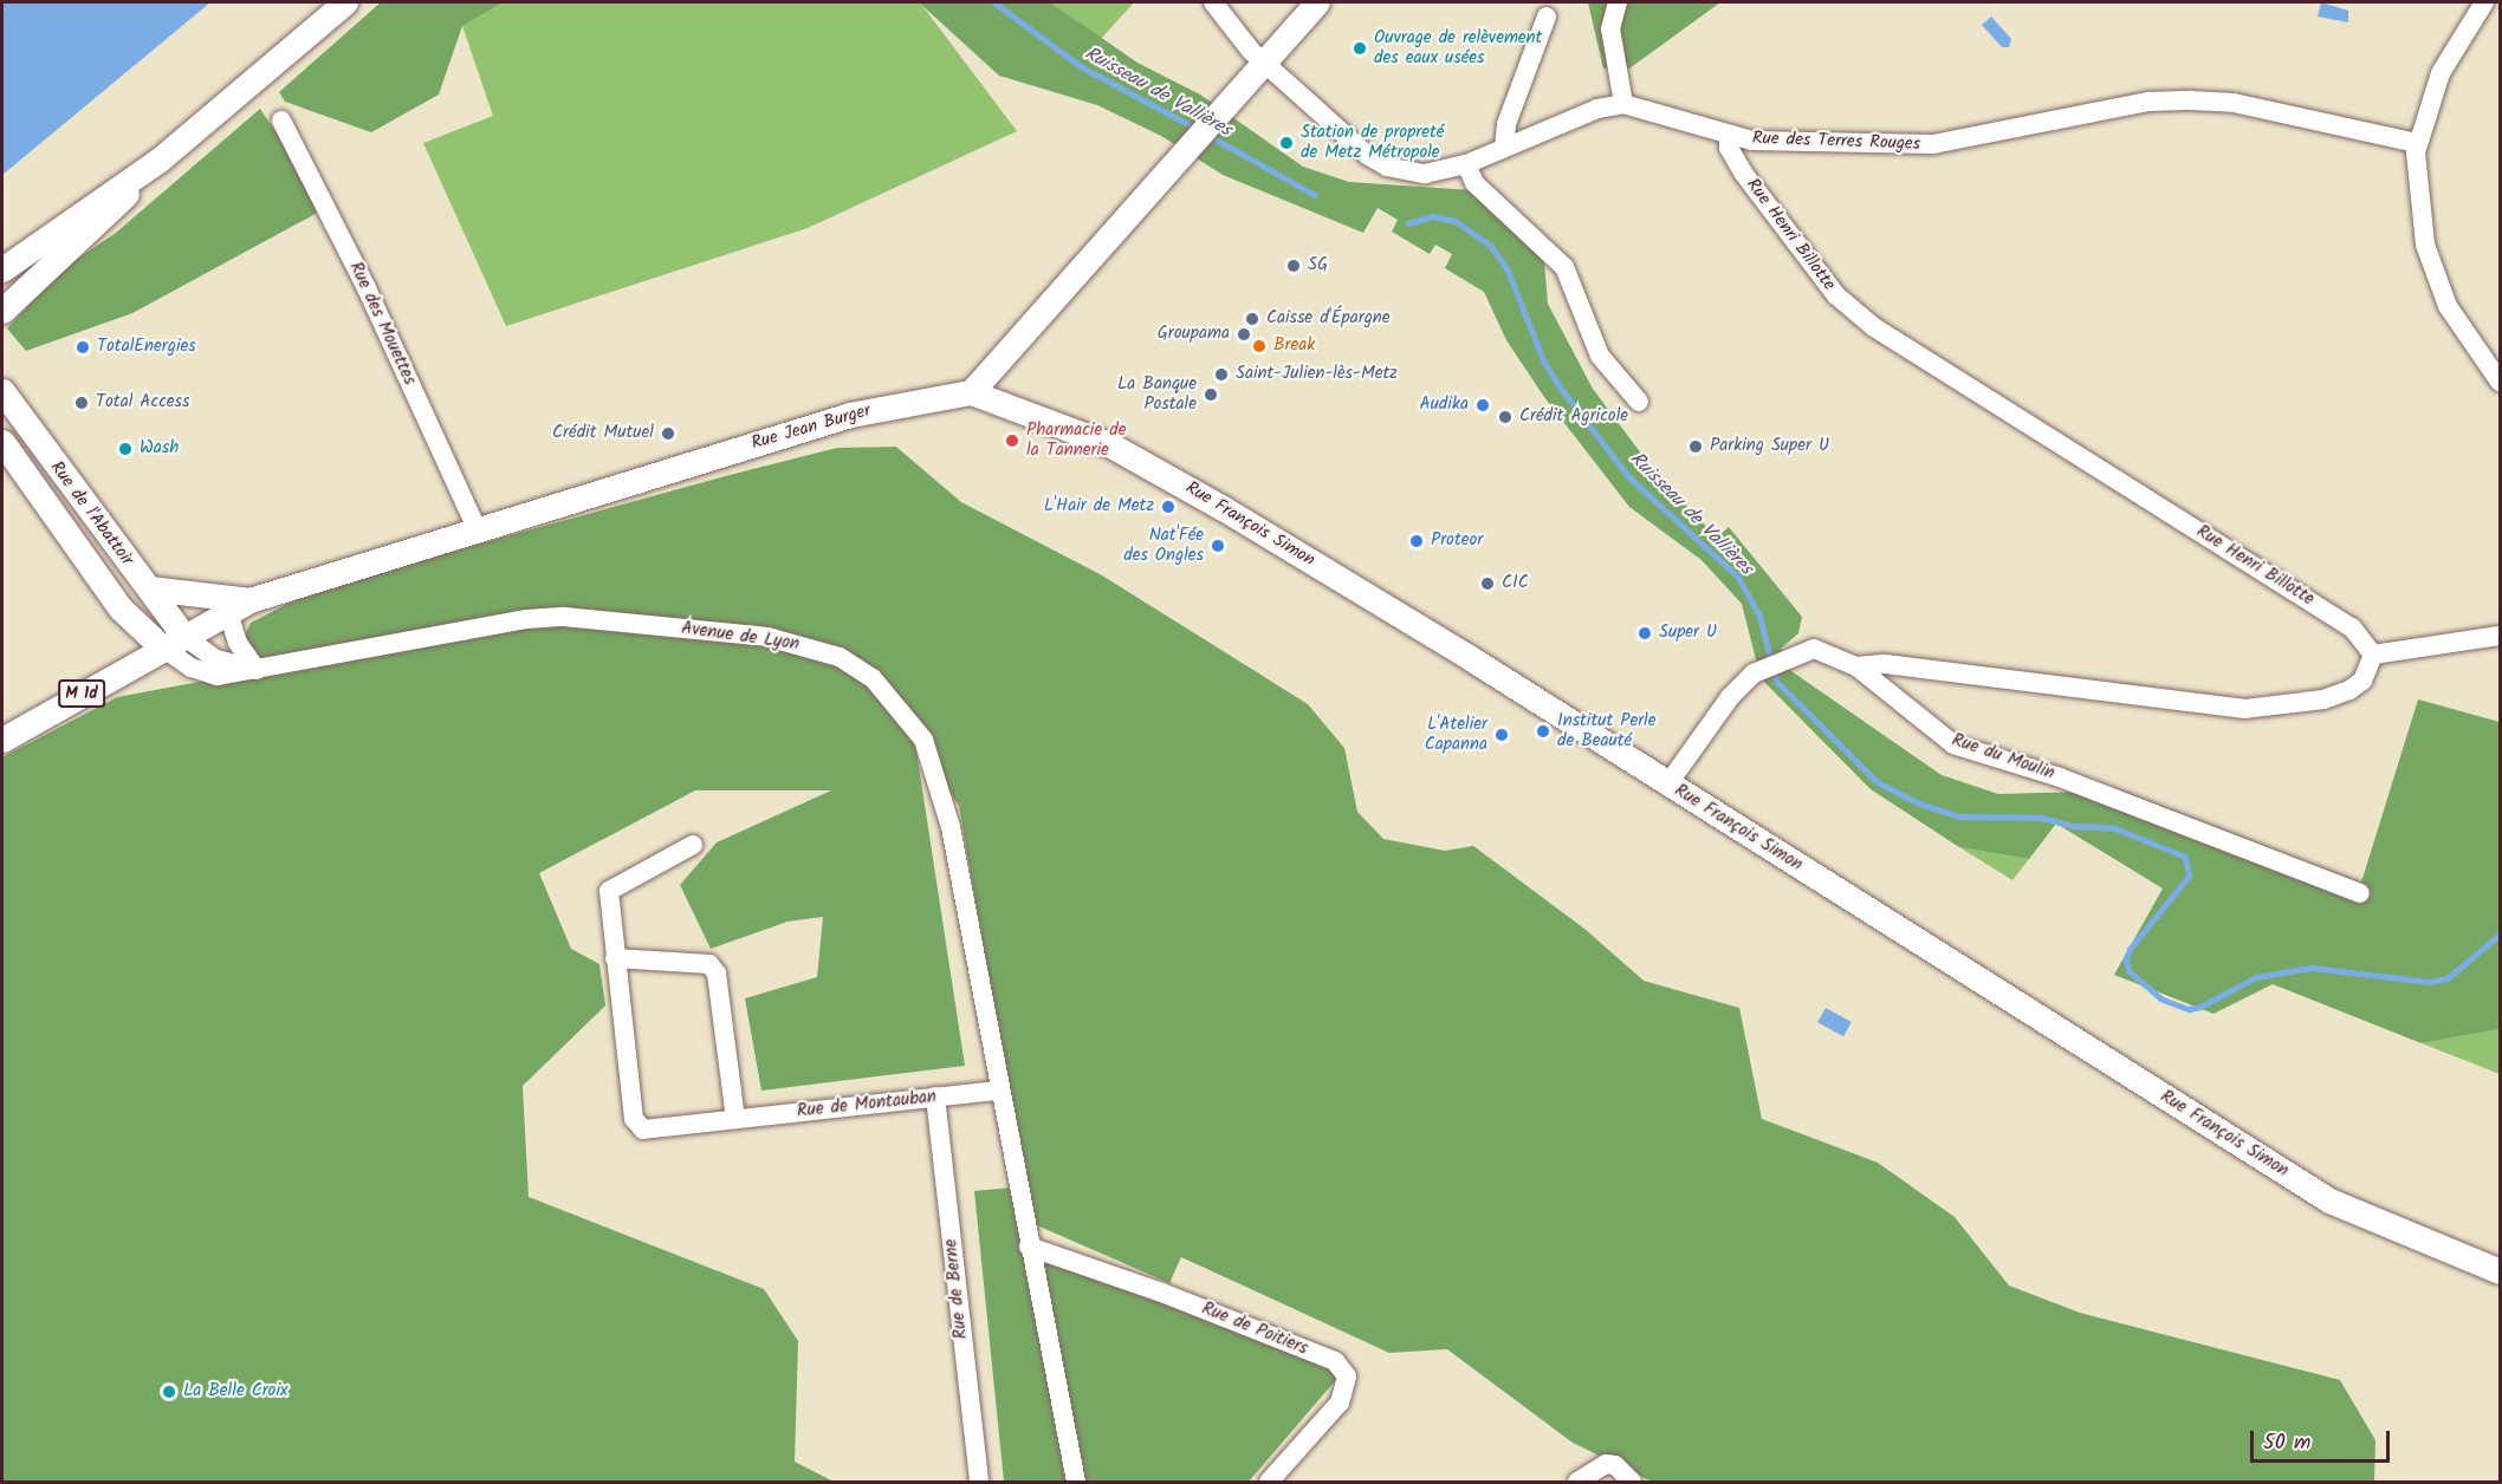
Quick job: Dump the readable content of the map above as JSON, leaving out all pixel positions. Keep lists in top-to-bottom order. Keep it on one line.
{"streets":{"main road":["Rue Jean Burger","Rue de l'Abattoir","Rue François Simon","M 1d"],"street":["Rue des Terres Rouges","Rue Henri Billotte","Rue des Mouettes","Avenue de Lyon","Rue du Moulin","Rue de Montauban","Rue de Berne","Rue de Poitiers"]},"crossings":[["Rue des Terres Rouges","Rue Henri Billotte"],["Rue des Mouettes","Rue Jean Burger"],["Rue Jean Burger","Rue de l'Abattoir"],["Rue Jean Burger","Rue François Simon"],["Rue Jean Burger","Avenue de Lyon"],["Rue Jean Burger","M 1d"],["Rue de l'Abattoir","Avenue de Lyon"],["Rue de l'Abattoir","M 1d"],["Rue François Simon","Rue du Moulin"],["Avenue de Lyon","M 1d"],["Avenue de Lyon","Rue de Montauban"],["Avenue de Lyon","Rue de Poitiers"],["Rue de Montauban","Rue de Berne"]],"water":["Ruisseau de Vallières"],"places":["Ouvrage de relèvement des eaux usées","Station de propreté de Metz Métropole","SG","Caisse d'Épargne","Groupama","Break","TotalEnergies","Saint-Julien-lès-Metz","La Banque Postale","Total Access","Audika","Crédit Agricole","Crédit Mutuel","Pharmacie de la Tannerie","Parking Super U","Wash","L'Hair de Metz","Proteor","Nat'Fée des Ongles","CIC","Super U","Institut Perle de Beauté","L'Atelier Capanna","La Belle Croix"],"scale_bar":"50 m"}
